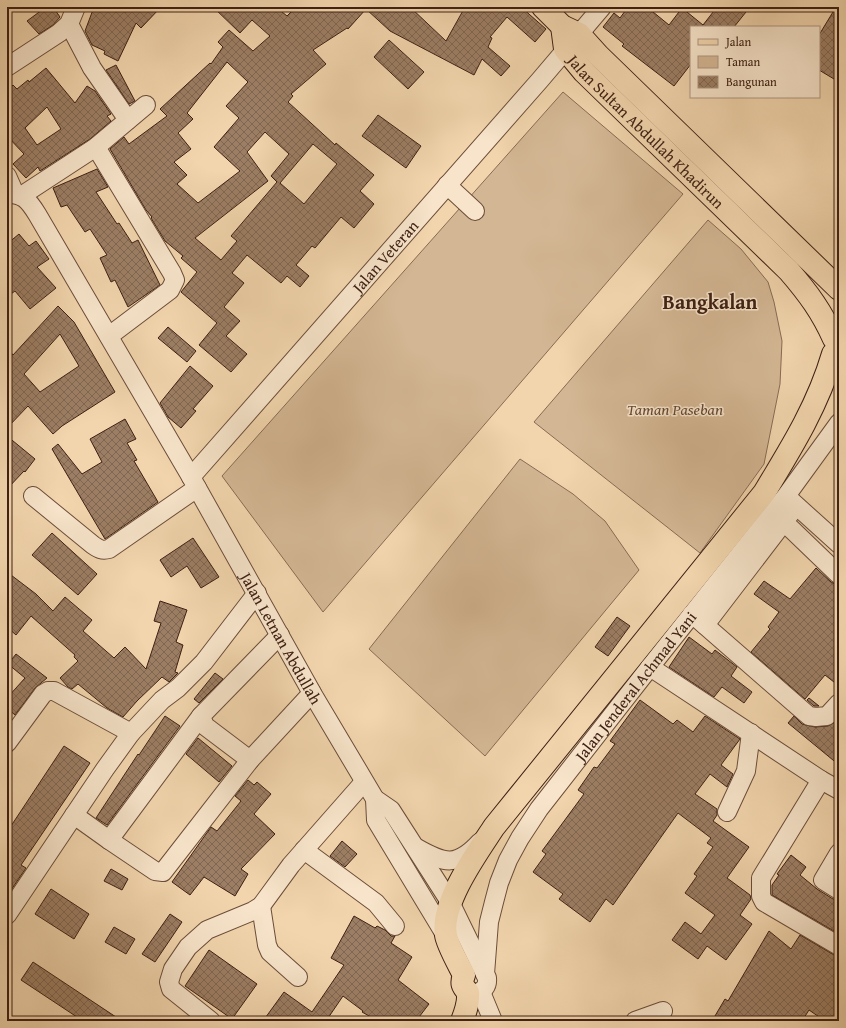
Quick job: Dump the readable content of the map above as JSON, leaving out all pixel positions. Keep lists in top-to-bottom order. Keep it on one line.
{"streets":{"main road":["Jalan Sultan Abdullah Khadirun","Jalan Jenderal Achmad Yani"],"street":["Jalan Veteran","Jalan Letnan Abdullah"]},"crossings":[["Jalan Sultan Abdullah Khadirun","Jalan Veteran"],["Jalan Sultan Abdullah Khadirun","Jalan Jenderal Achmad Yani"],["Jalan Veteran","Jalan Letnan Abdullah"],["Jalan Letnan Abdullah","Jalan Jenderal Achmad Yani"]],"districts":["Bangkalan"],"parks":["Taman Paseban"],"legend":["Jalan","Taman","Bangunan"]}
